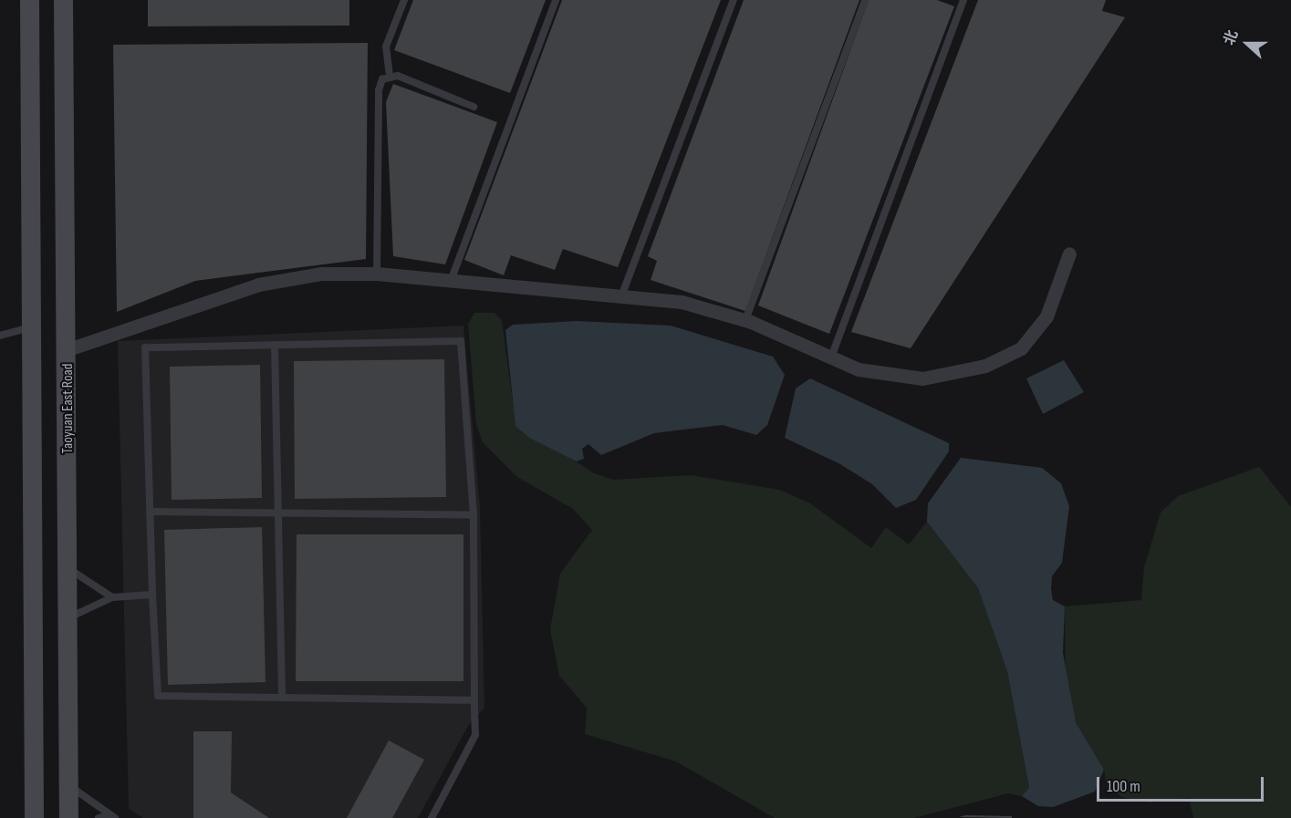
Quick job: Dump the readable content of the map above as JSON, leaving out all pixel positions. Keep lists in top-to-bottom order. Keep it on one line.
{"streets":{"main road":["Taoyuan East Road"]},"scale_bar":"100 m","north":"left"}
